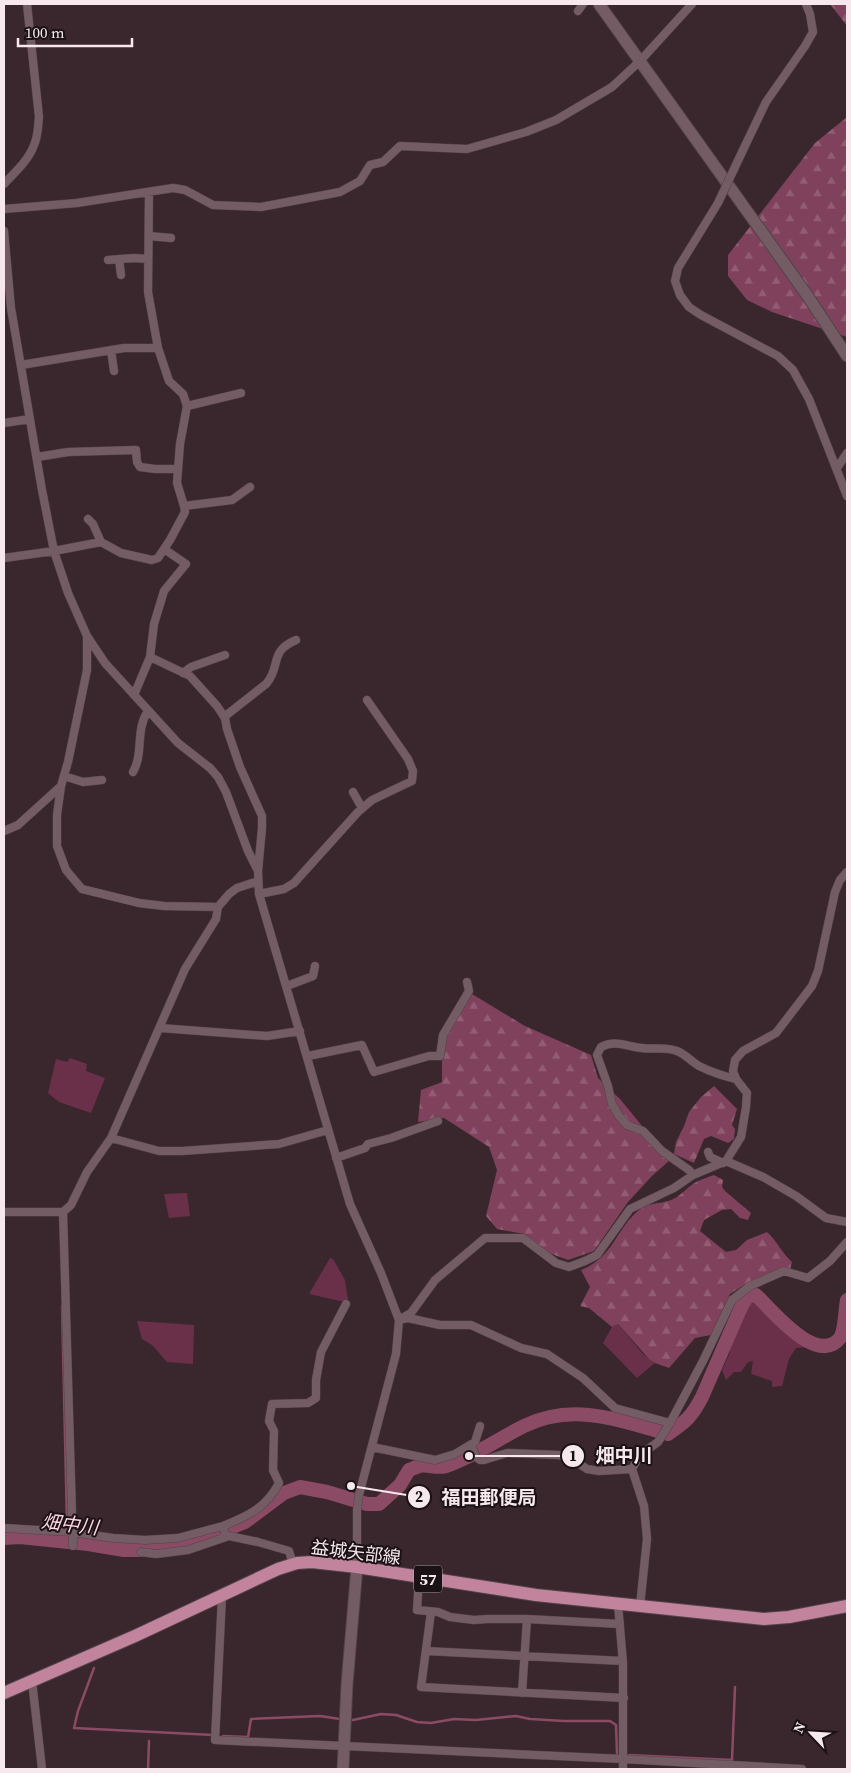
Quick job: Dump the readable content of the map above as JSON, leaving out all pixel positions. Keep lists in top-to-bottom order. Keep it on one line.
{"streets":{"main road":["益城矢部線","57"]},"water":["畑中川"],"places":["畑中川","福田郵便局"],"scale_bar":"100 m","north":"top left"}
